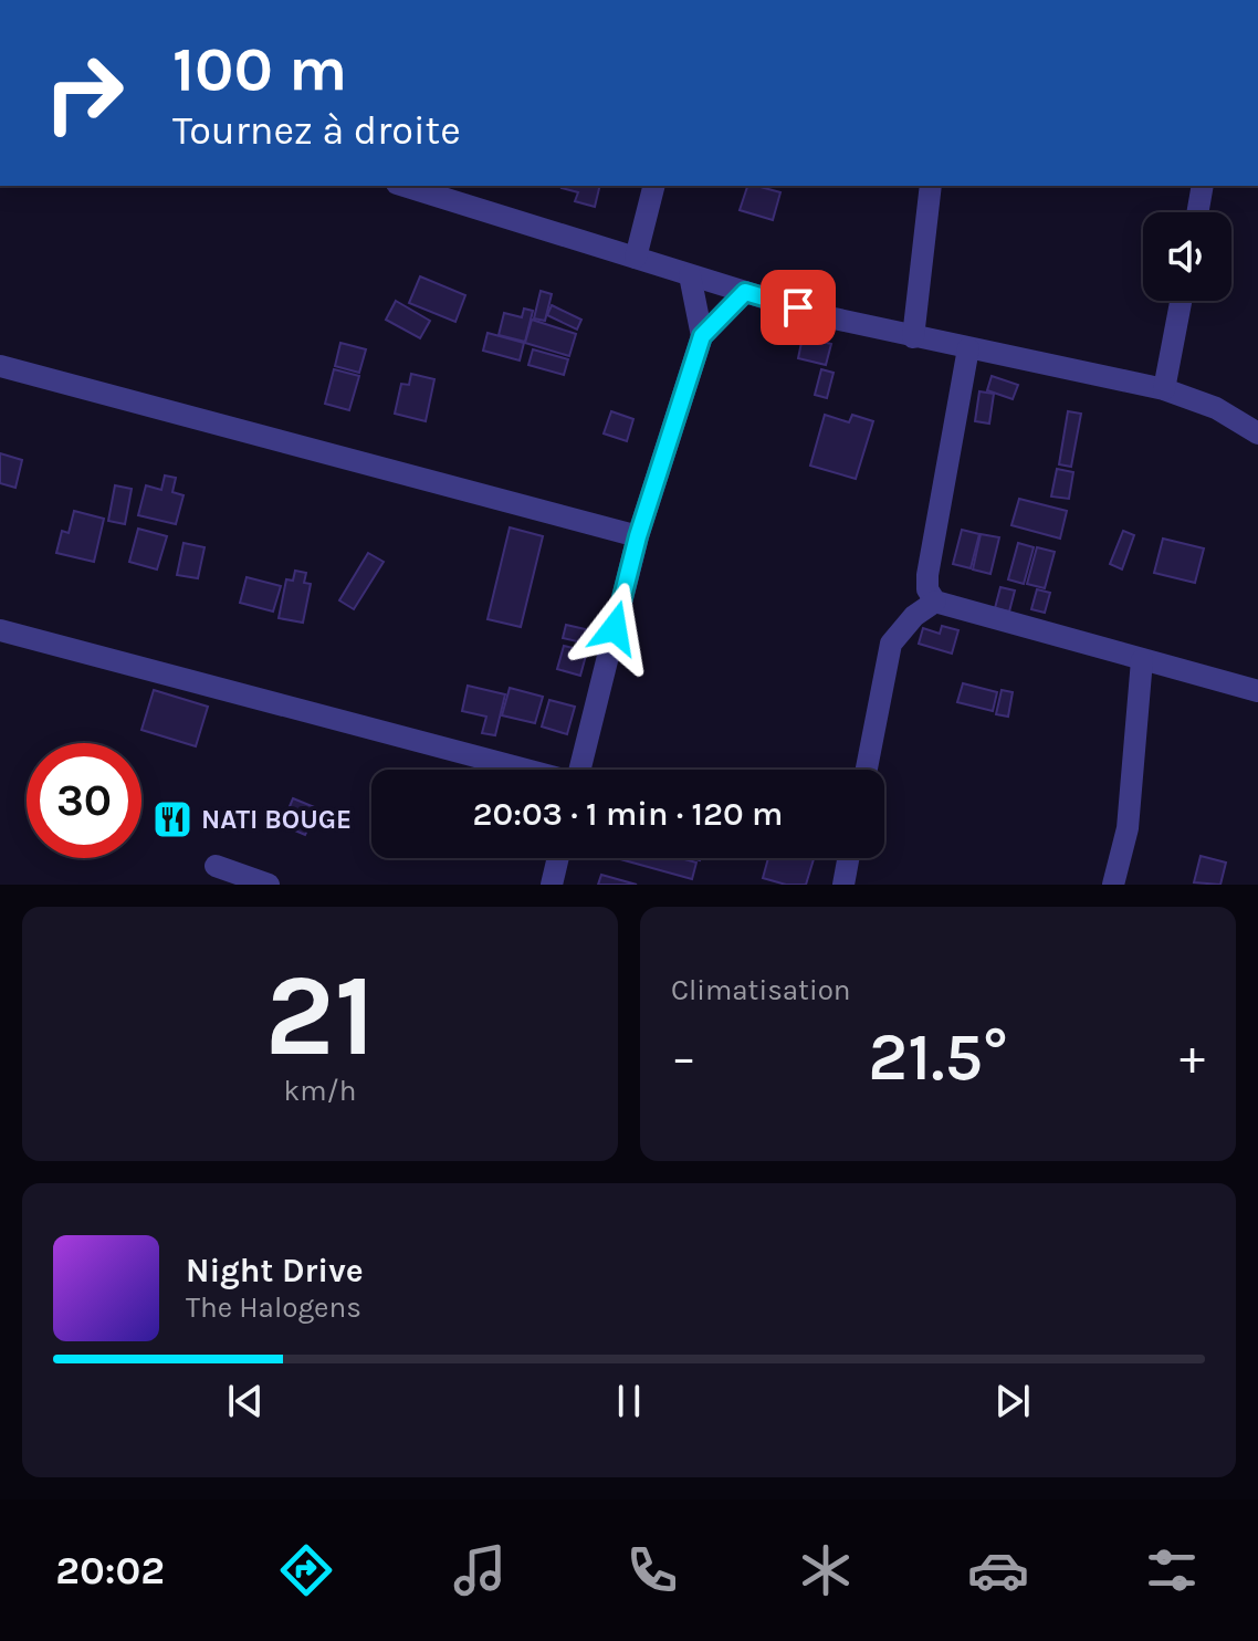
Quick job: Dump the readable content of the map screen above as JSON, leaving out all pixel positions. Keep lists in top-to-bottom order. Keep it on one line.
{"places":{"restaurant":["NATI BOUGE"]},"page":{"turn":["100 m","Tournez à droite"],"limit":"30","trip":"20:03 · 1 min · 120 m","tile":[["21","km/h"],"Climatisation"],"heat":["−","21.5°","+"],"song":["Night Drive","The Halogens"],"tabs":"20:02"}}
